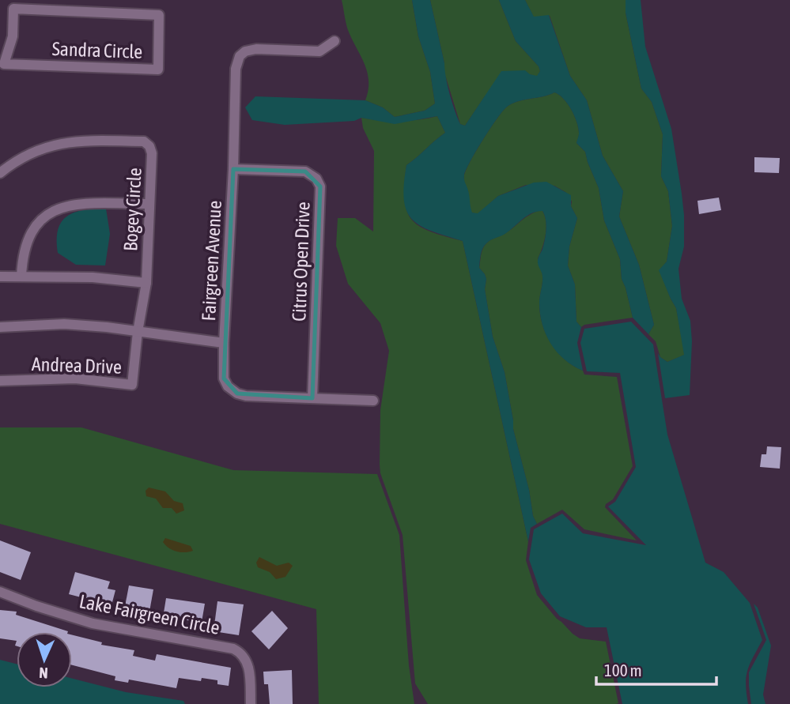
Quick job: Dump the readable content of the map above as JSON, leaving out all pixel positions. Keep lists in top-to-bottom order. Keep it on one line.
{"streets":{"street":["Sandra Circle","Bogey Circle","Fairgreen Avenue","Citrus Open Drive","Andrea Drive","Lake Fairgreen Circle"]},"crossings":[["Bogey Circle","Fairgreen Avenue"],["Bogey Circle","Andrea Drive"],["Fairgreen Avenue","Citrus Open Drive"],["Fairgreen Avenue","Andrea Drive"]],"scale_bar":"100 m","north":"bottom"}
